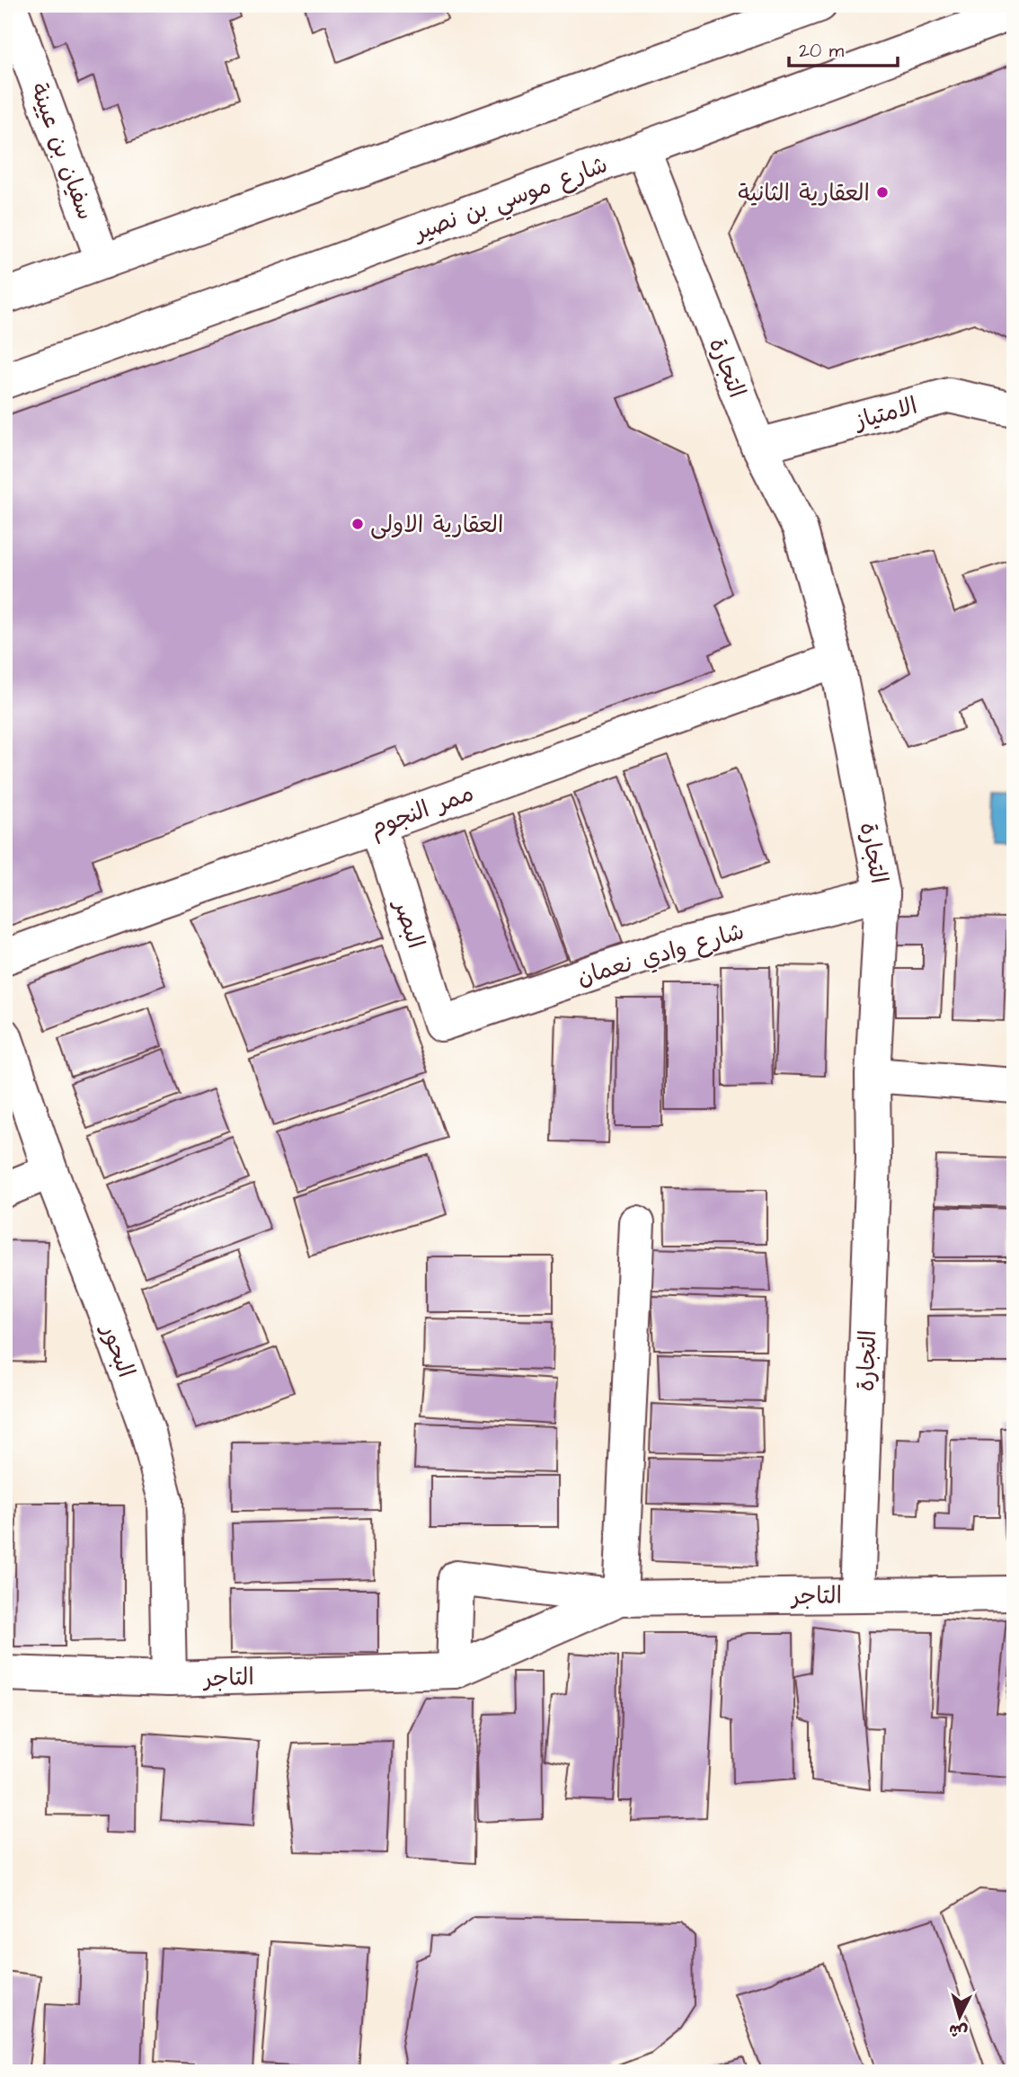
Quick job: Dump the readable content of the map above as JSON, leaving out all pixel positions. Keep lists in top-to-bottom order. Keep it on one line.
{"streets":{"street":["سفيان بن عيينة","شارع موسي بن نصير","التجارة","الامتياز","ممر النجوم","البصر","شارع وادي نعمان","البحور","التاجر"]},"crossings":[["شارع موسي بن نصير","التجارة"],["التجارة","الامتياز"],["التجارة","ممر النجوم"],["التجارة","شارع وادي نعمان"],["التجارة","التاجر"],["ممر النجوم","البصر"],["البصر","شارع وادي نعمان"],["البحور","التاجر"]],"places":["العقارية الثانية","العقارية الاولى"],"scale_bar":"20 m","north":"bottom"}
